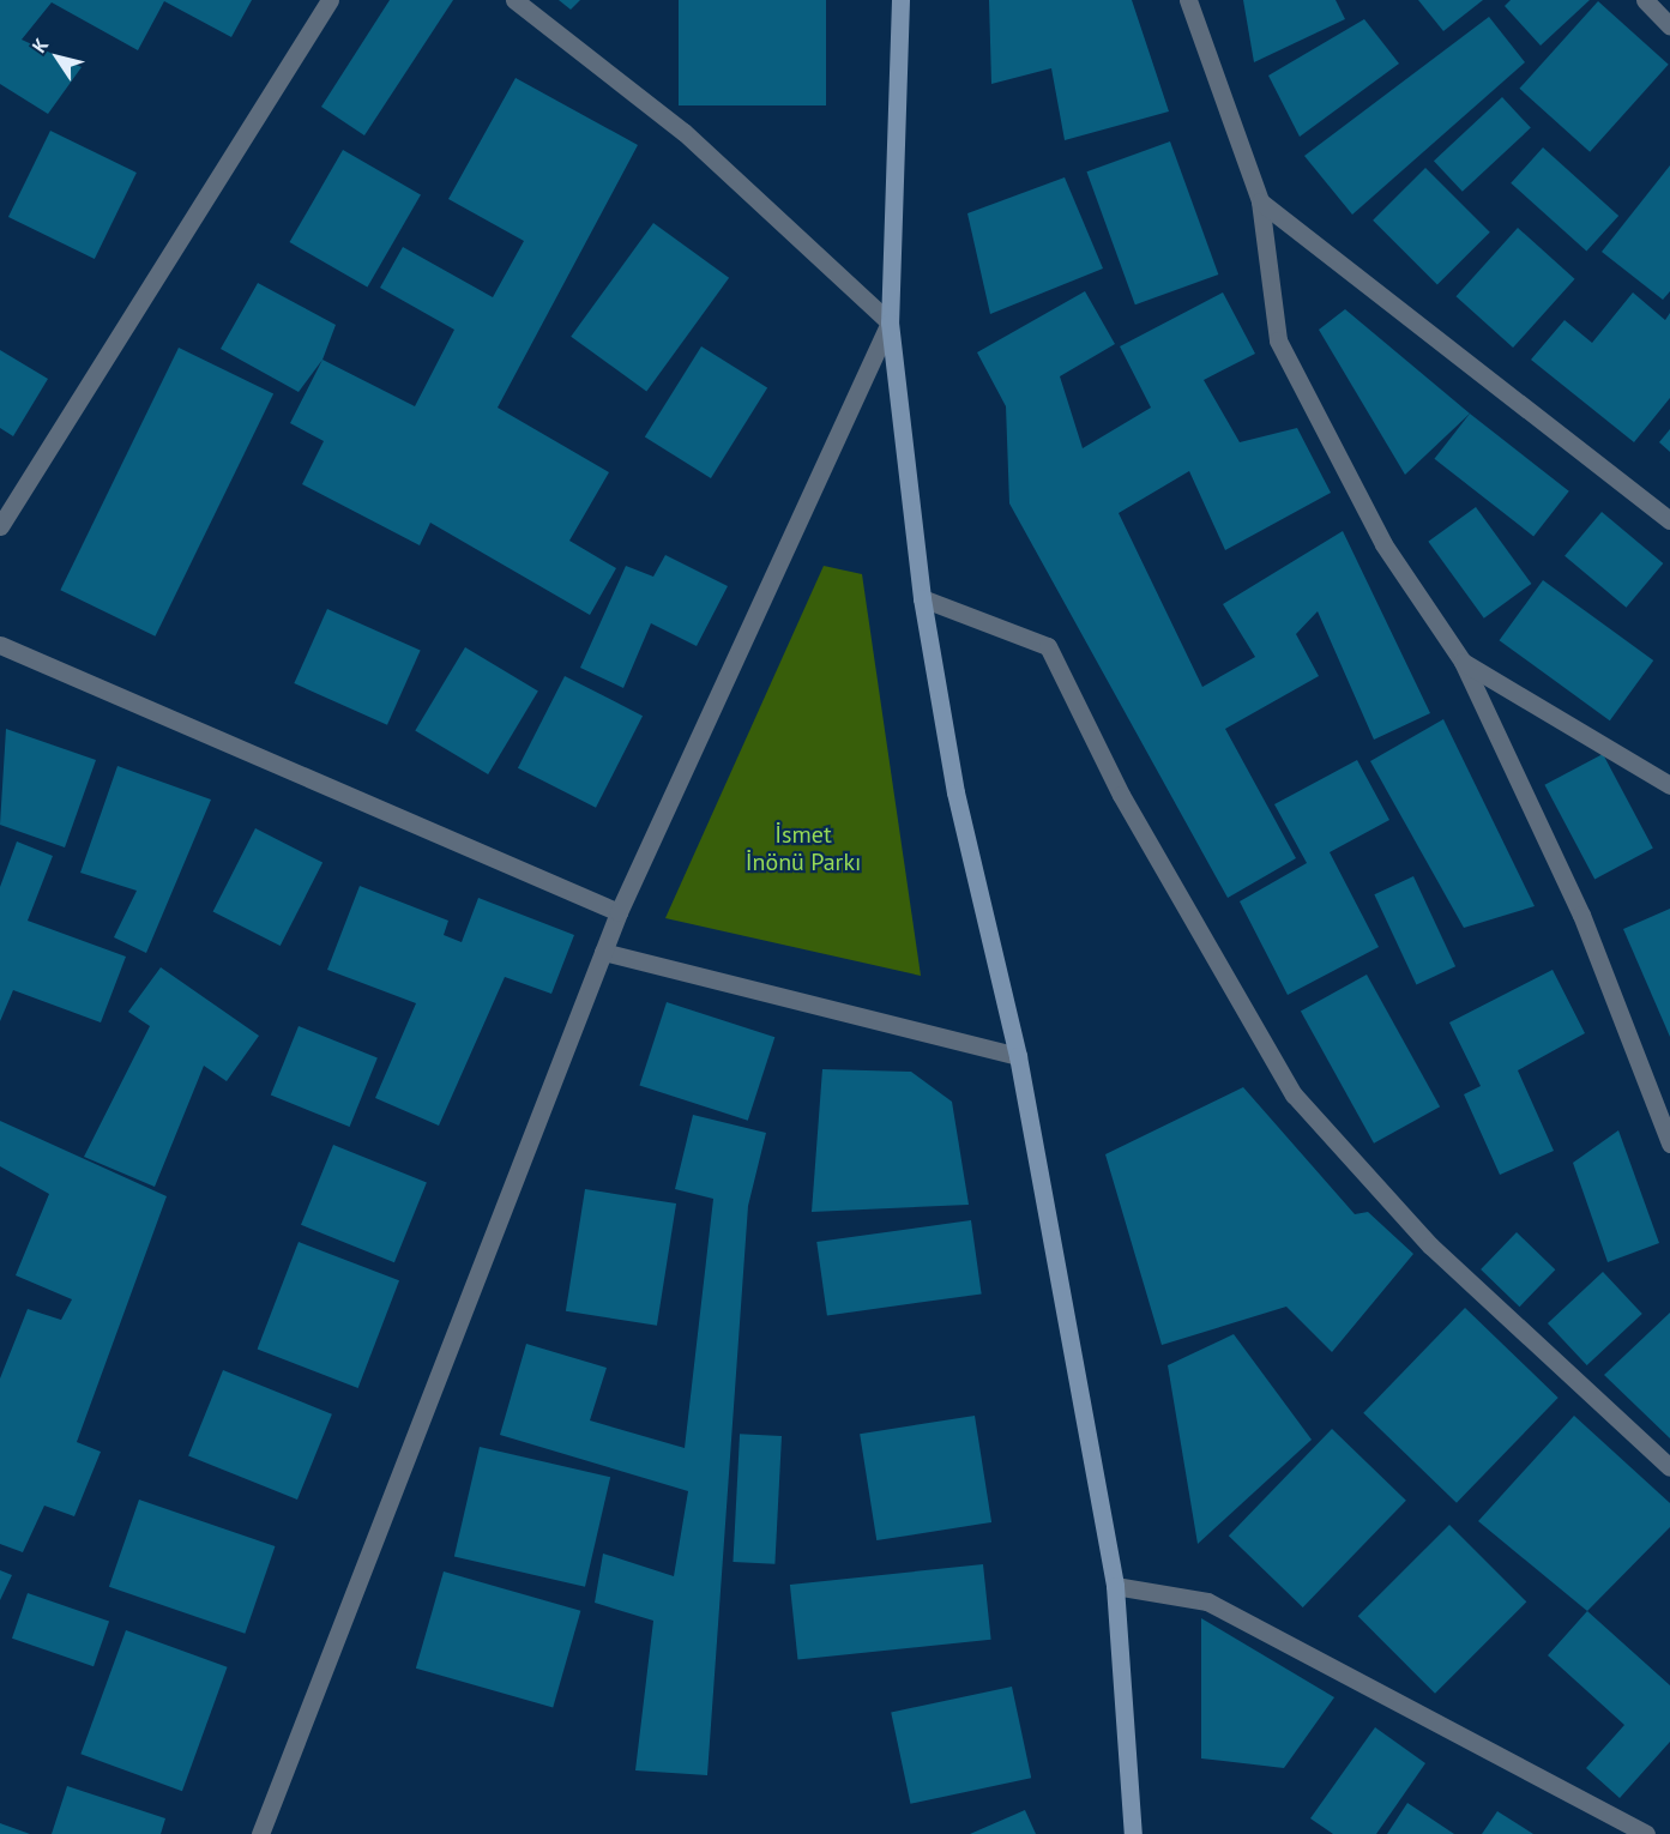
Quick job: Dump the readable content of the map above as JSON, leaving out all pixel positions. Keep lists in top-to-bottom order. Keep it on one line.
{"parks":["İsmet İnönü Parkı"],"north":"top left"}
